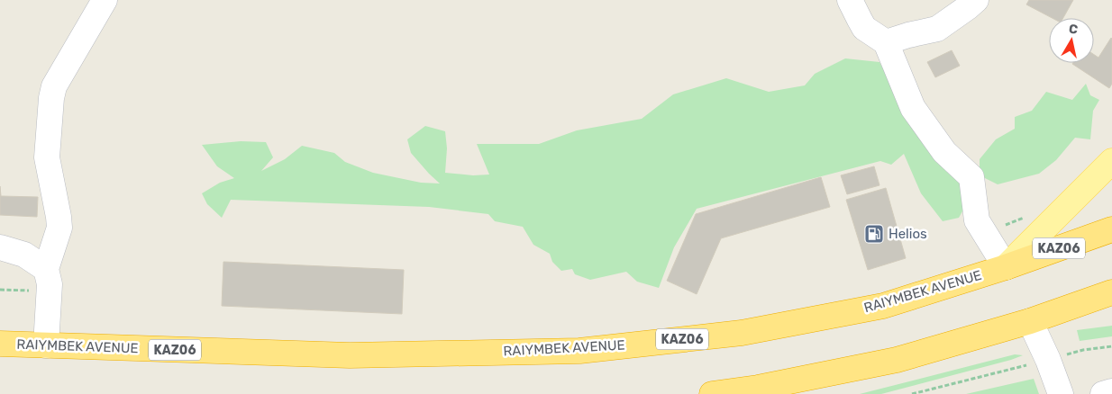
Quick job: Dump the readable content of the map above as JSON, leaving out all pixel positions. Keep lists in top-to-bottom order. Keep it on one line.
{"streets":{"highway":["KАZ06","RAIYMBEK AVENUE"]},"places":{"fuel station":["Helios"]},"north":"top"}
